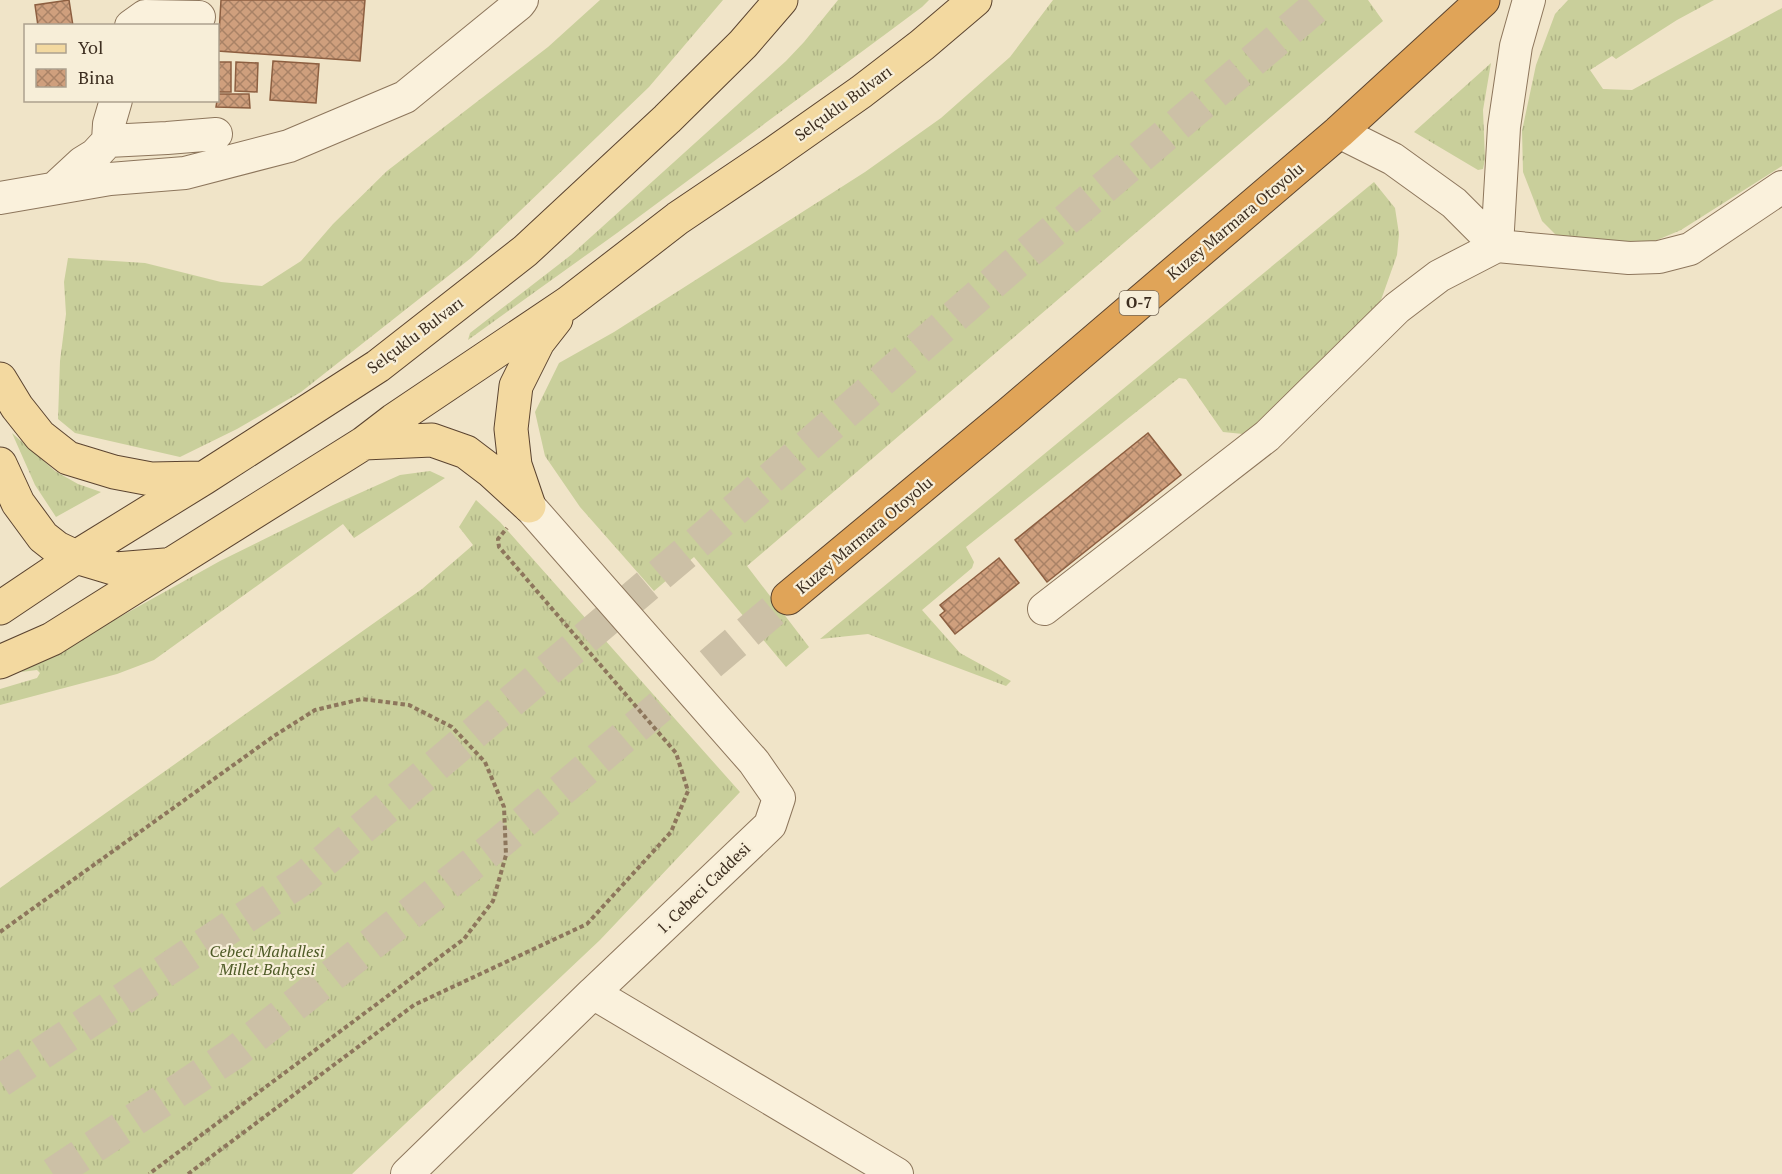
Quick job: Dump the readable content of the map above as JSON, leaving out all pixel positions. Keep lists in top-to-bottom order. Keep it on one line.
{"streets":{"highway":["Kuzey Marmara Otoyolu","O-7"],"main road":["Selçuklu Bulvarı"],"street":["1. Cebeci Caddesi"]},"parks":["Cebeci Mahallesi Millet Bahçesi"],"legend":["Yol","Bina"]}
